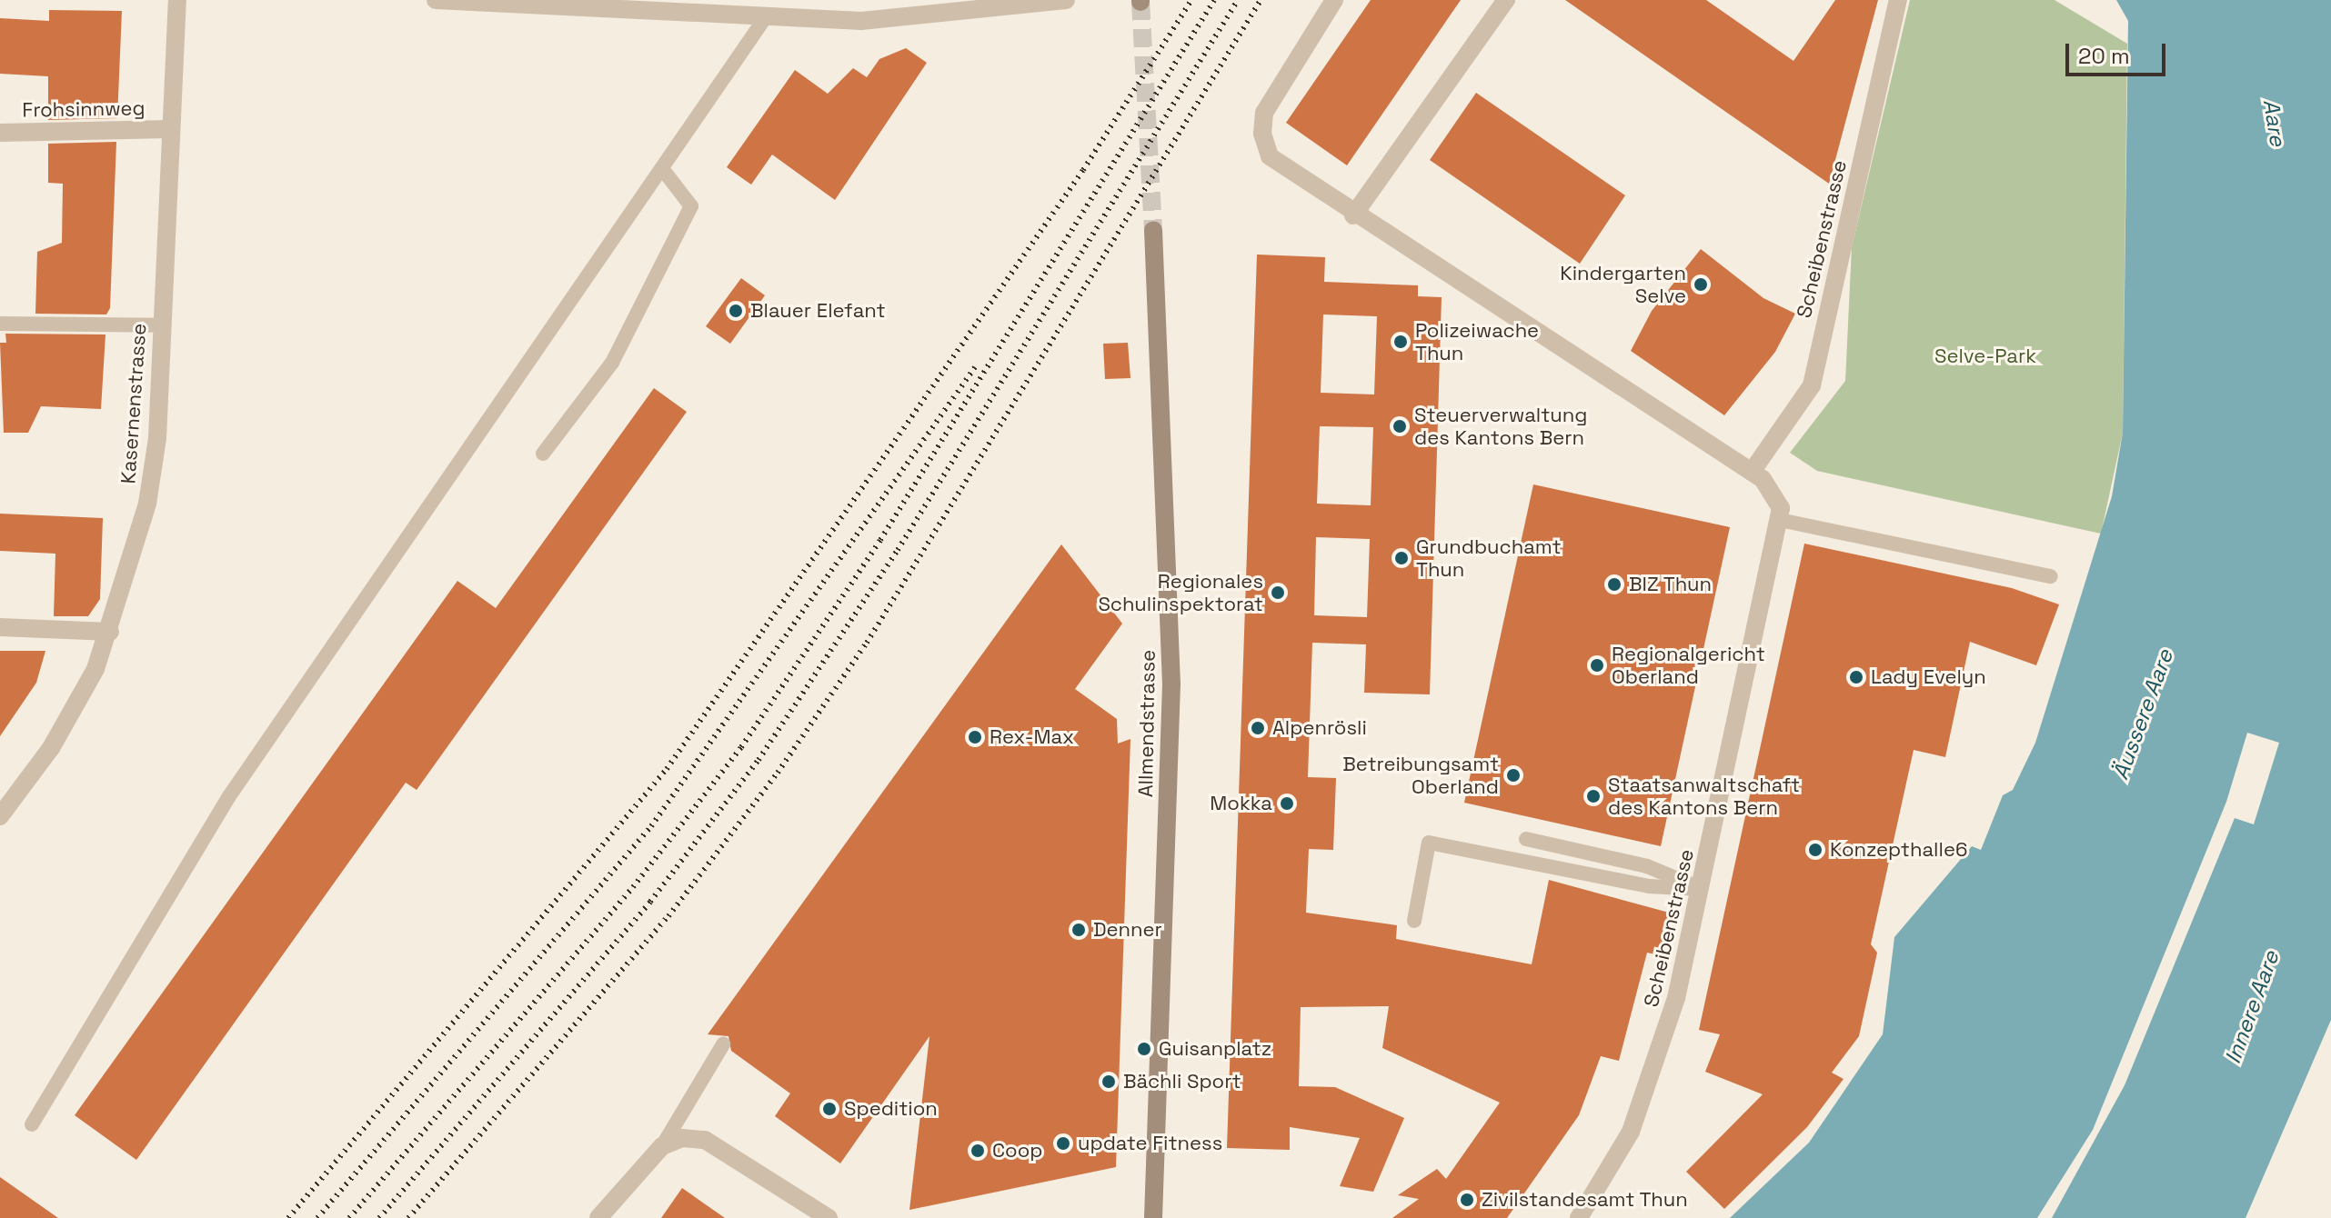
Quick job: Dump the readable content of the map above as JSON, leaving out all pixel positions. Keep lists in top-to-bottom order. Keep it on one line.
{"streets":{"main road":["Allmendstrasse"],"street":["Frohsinnweg","Scheibenstrasse","Kasernenstrasse"]},"crossings":[["Frohsinnweg","Kasernenstrasse"]],"water":["Aare","Äussere Aare","Innere Aare"],"parks":["Selve-Park"],"places":["Kindergarten Selve","Blauer Elefant","Polizeiwache Thun","Steuerverwaltung des Kantons Bern","Grundbuchamt Thun","BIZ Thun","Regionales Schulinspektorat","Regionalgericht Oberland","Lady Evelyn","Alpenrösli","Rex-Max","Betreibungsamt Oberland","Staatsanwaltschaft des Kantons Bern","Mokka","Konzepthalle6","Denner","Guisanplatz","Bächli Sport","Spedition","update Fitness","Coop","Zivilstandesamt Thun"],"scale_bar":"20 m"}
